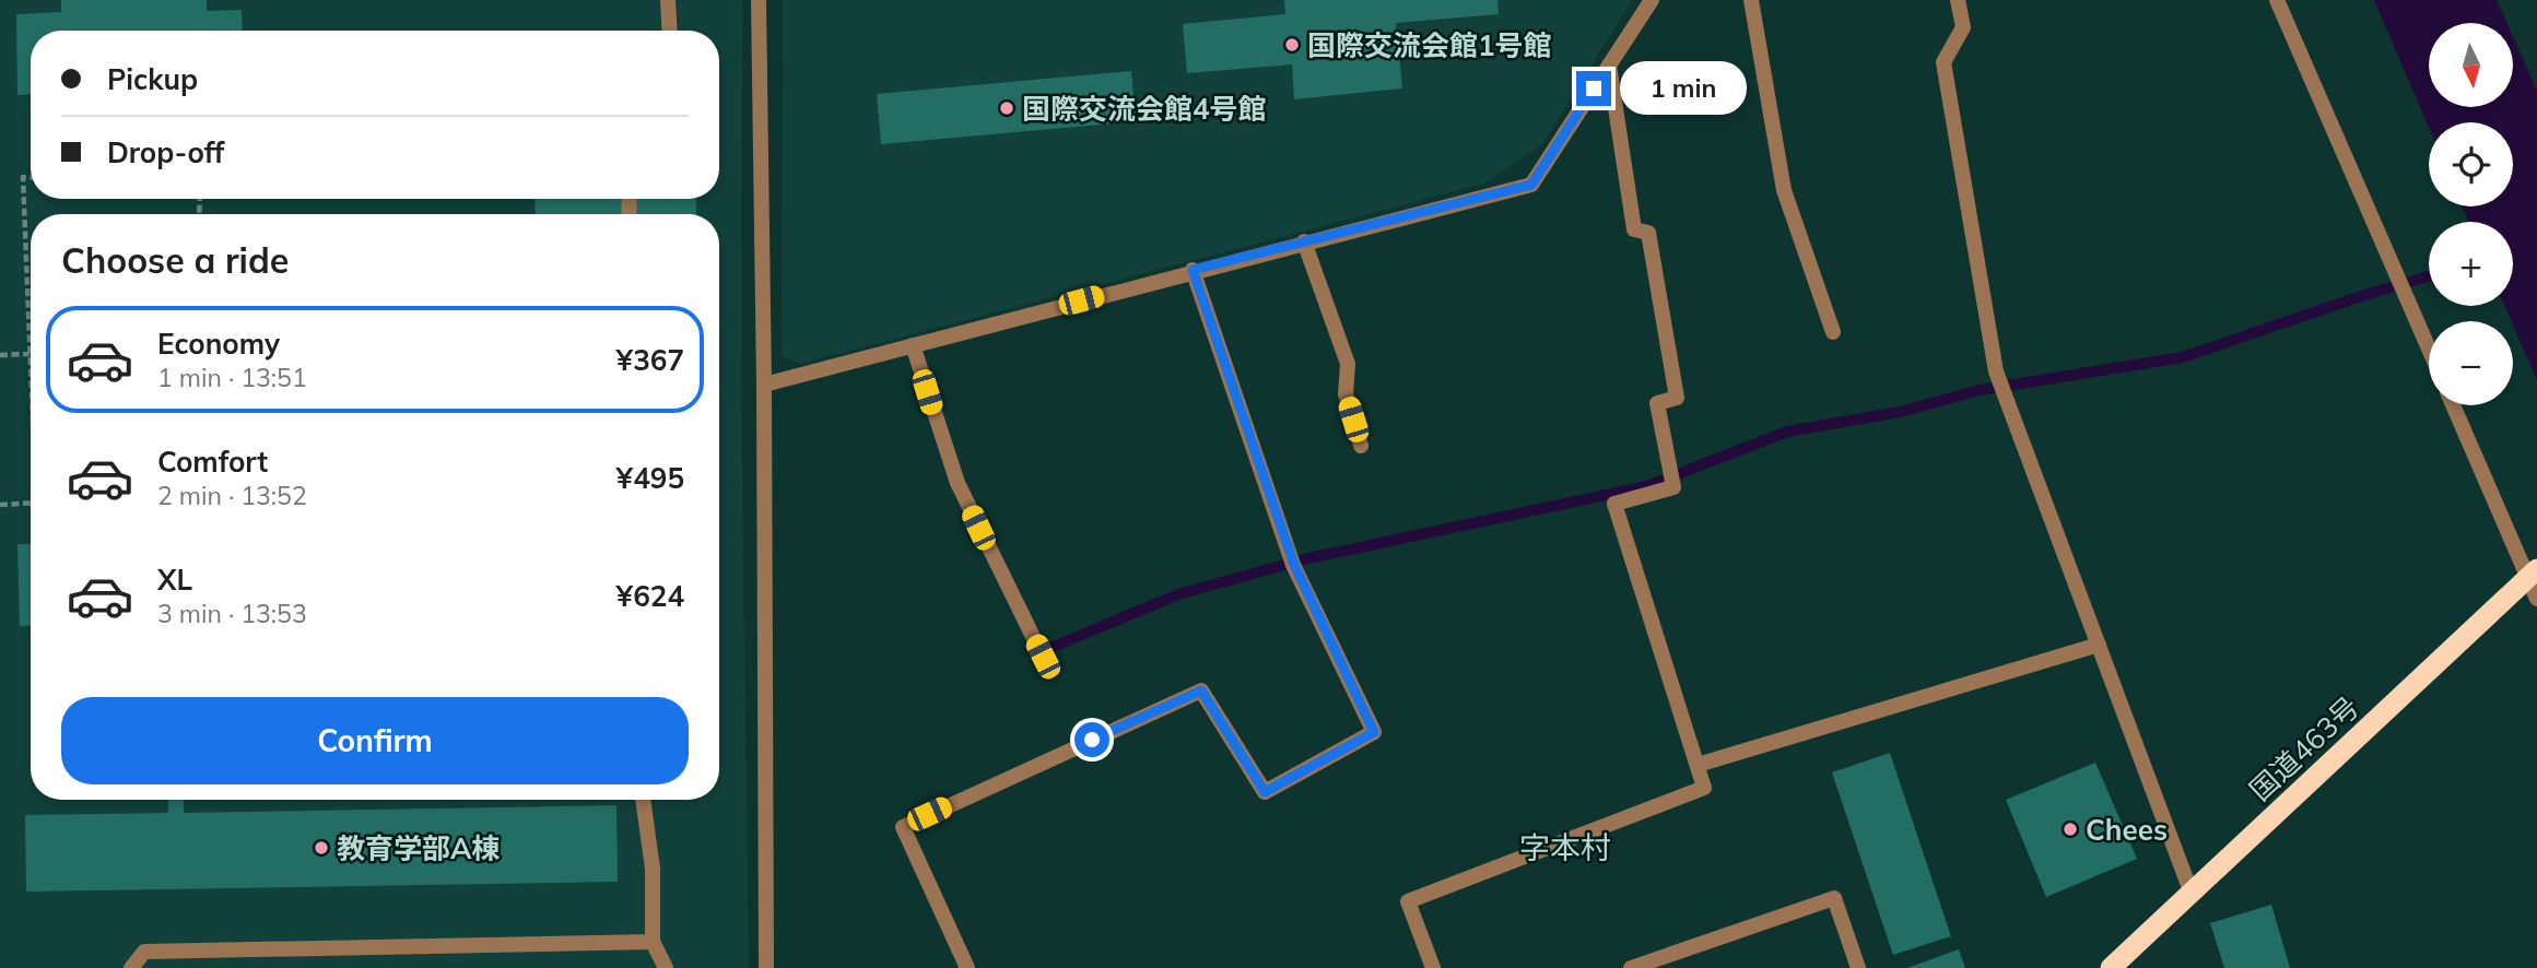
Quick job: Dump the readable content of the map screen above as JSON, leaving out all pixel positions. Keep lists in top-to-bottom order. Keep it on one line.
{"streets":{"highway":["国道463号"]},"districts":["字本村"],"places":["国際交流会館1号館","国際交流会館4号館","Chees","教育学部A棟"],"north":"bottom","page":{"map_buttons":["+","−"],"banner":["Pickup","Drop-off"],"bubble":"1 min","heading":"Choose a ride","list":[{"name":"Economy","note":"1 min · 13:51","value":"¥367"},{"name":"Comfort","note":"2 min · 13:52","value":"¥495"},{"name":"XL","note":"3 min · 13:53","value":"¥624"}],"buttons":"Confirm"}}
